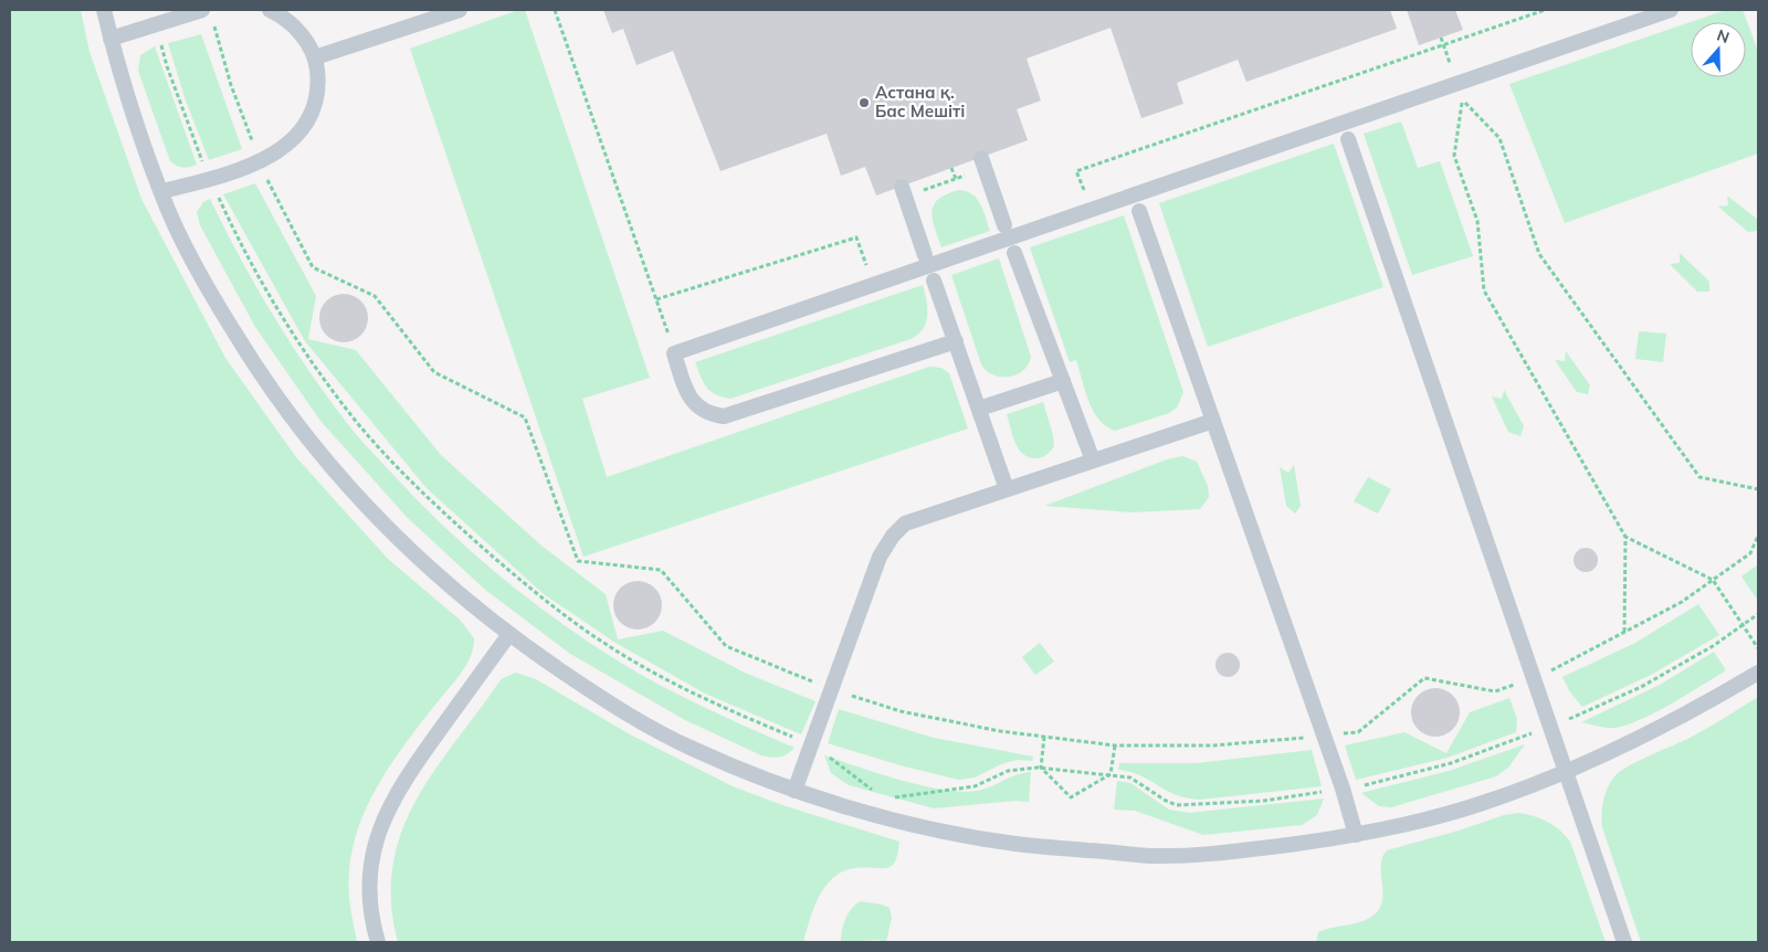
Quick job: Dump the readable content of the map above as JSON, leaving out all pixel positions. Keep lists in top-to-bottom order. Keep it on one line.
{"places":["Астана қ. Бас Мешіті"],"north":"top"}
